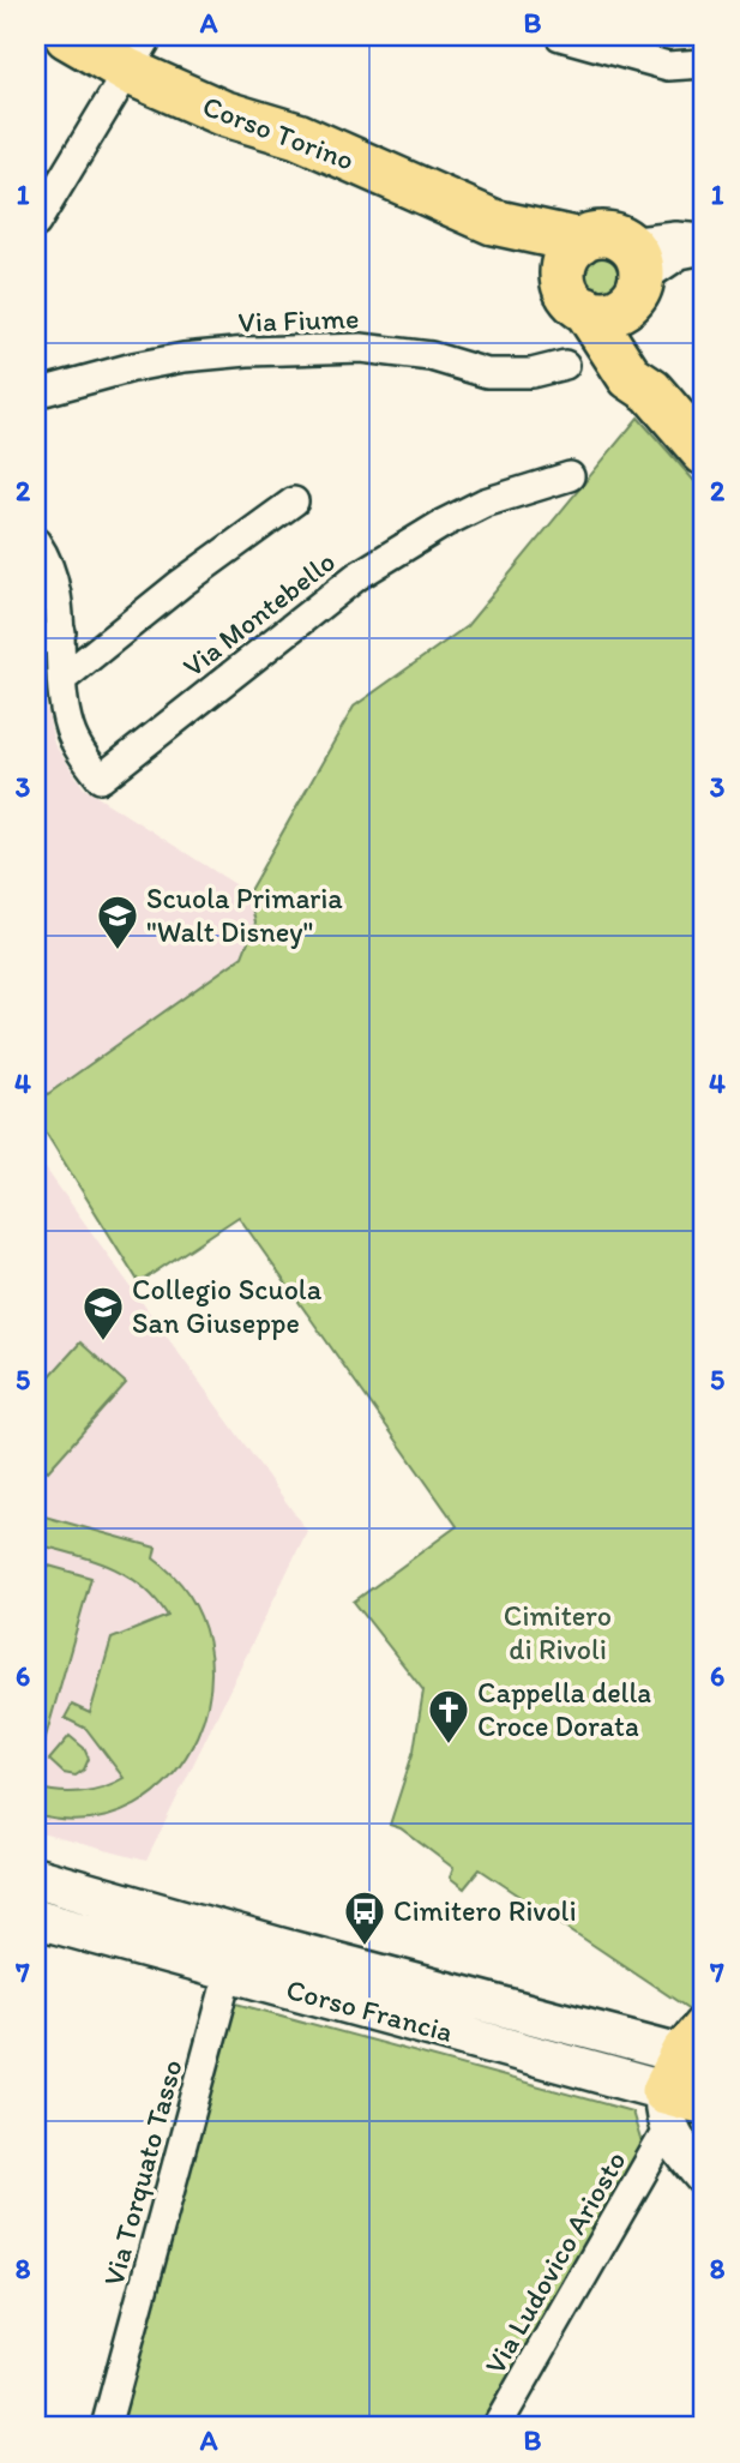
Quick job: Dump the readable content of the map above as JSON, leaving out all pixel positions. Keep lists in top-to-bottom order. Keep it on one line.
{"streets":{"main road":["Corso Torino","Corso Francia"],"street":["Via Fiume","Via Montebello","Via Torquato Tasso","Via Ludovico Ariosto"]},"crossings":[["Corso Francia","Via Torquato Tasso"],["Corso Francia","Via Ludovico Ariosto"]],"parks":["Cimitero di Rivoli"],"places":{"school or university":["Scuola Primaria \"Walt Disney\"","Collegio Scuola San Giuseppe"],"church":["Cappella della Croce Dorata"],"bus stop":["Cimitero Rivoli"]},"grid":{"columns":["A","B"],"rows":["1","2","3","4","5","6","7","8"]}}
